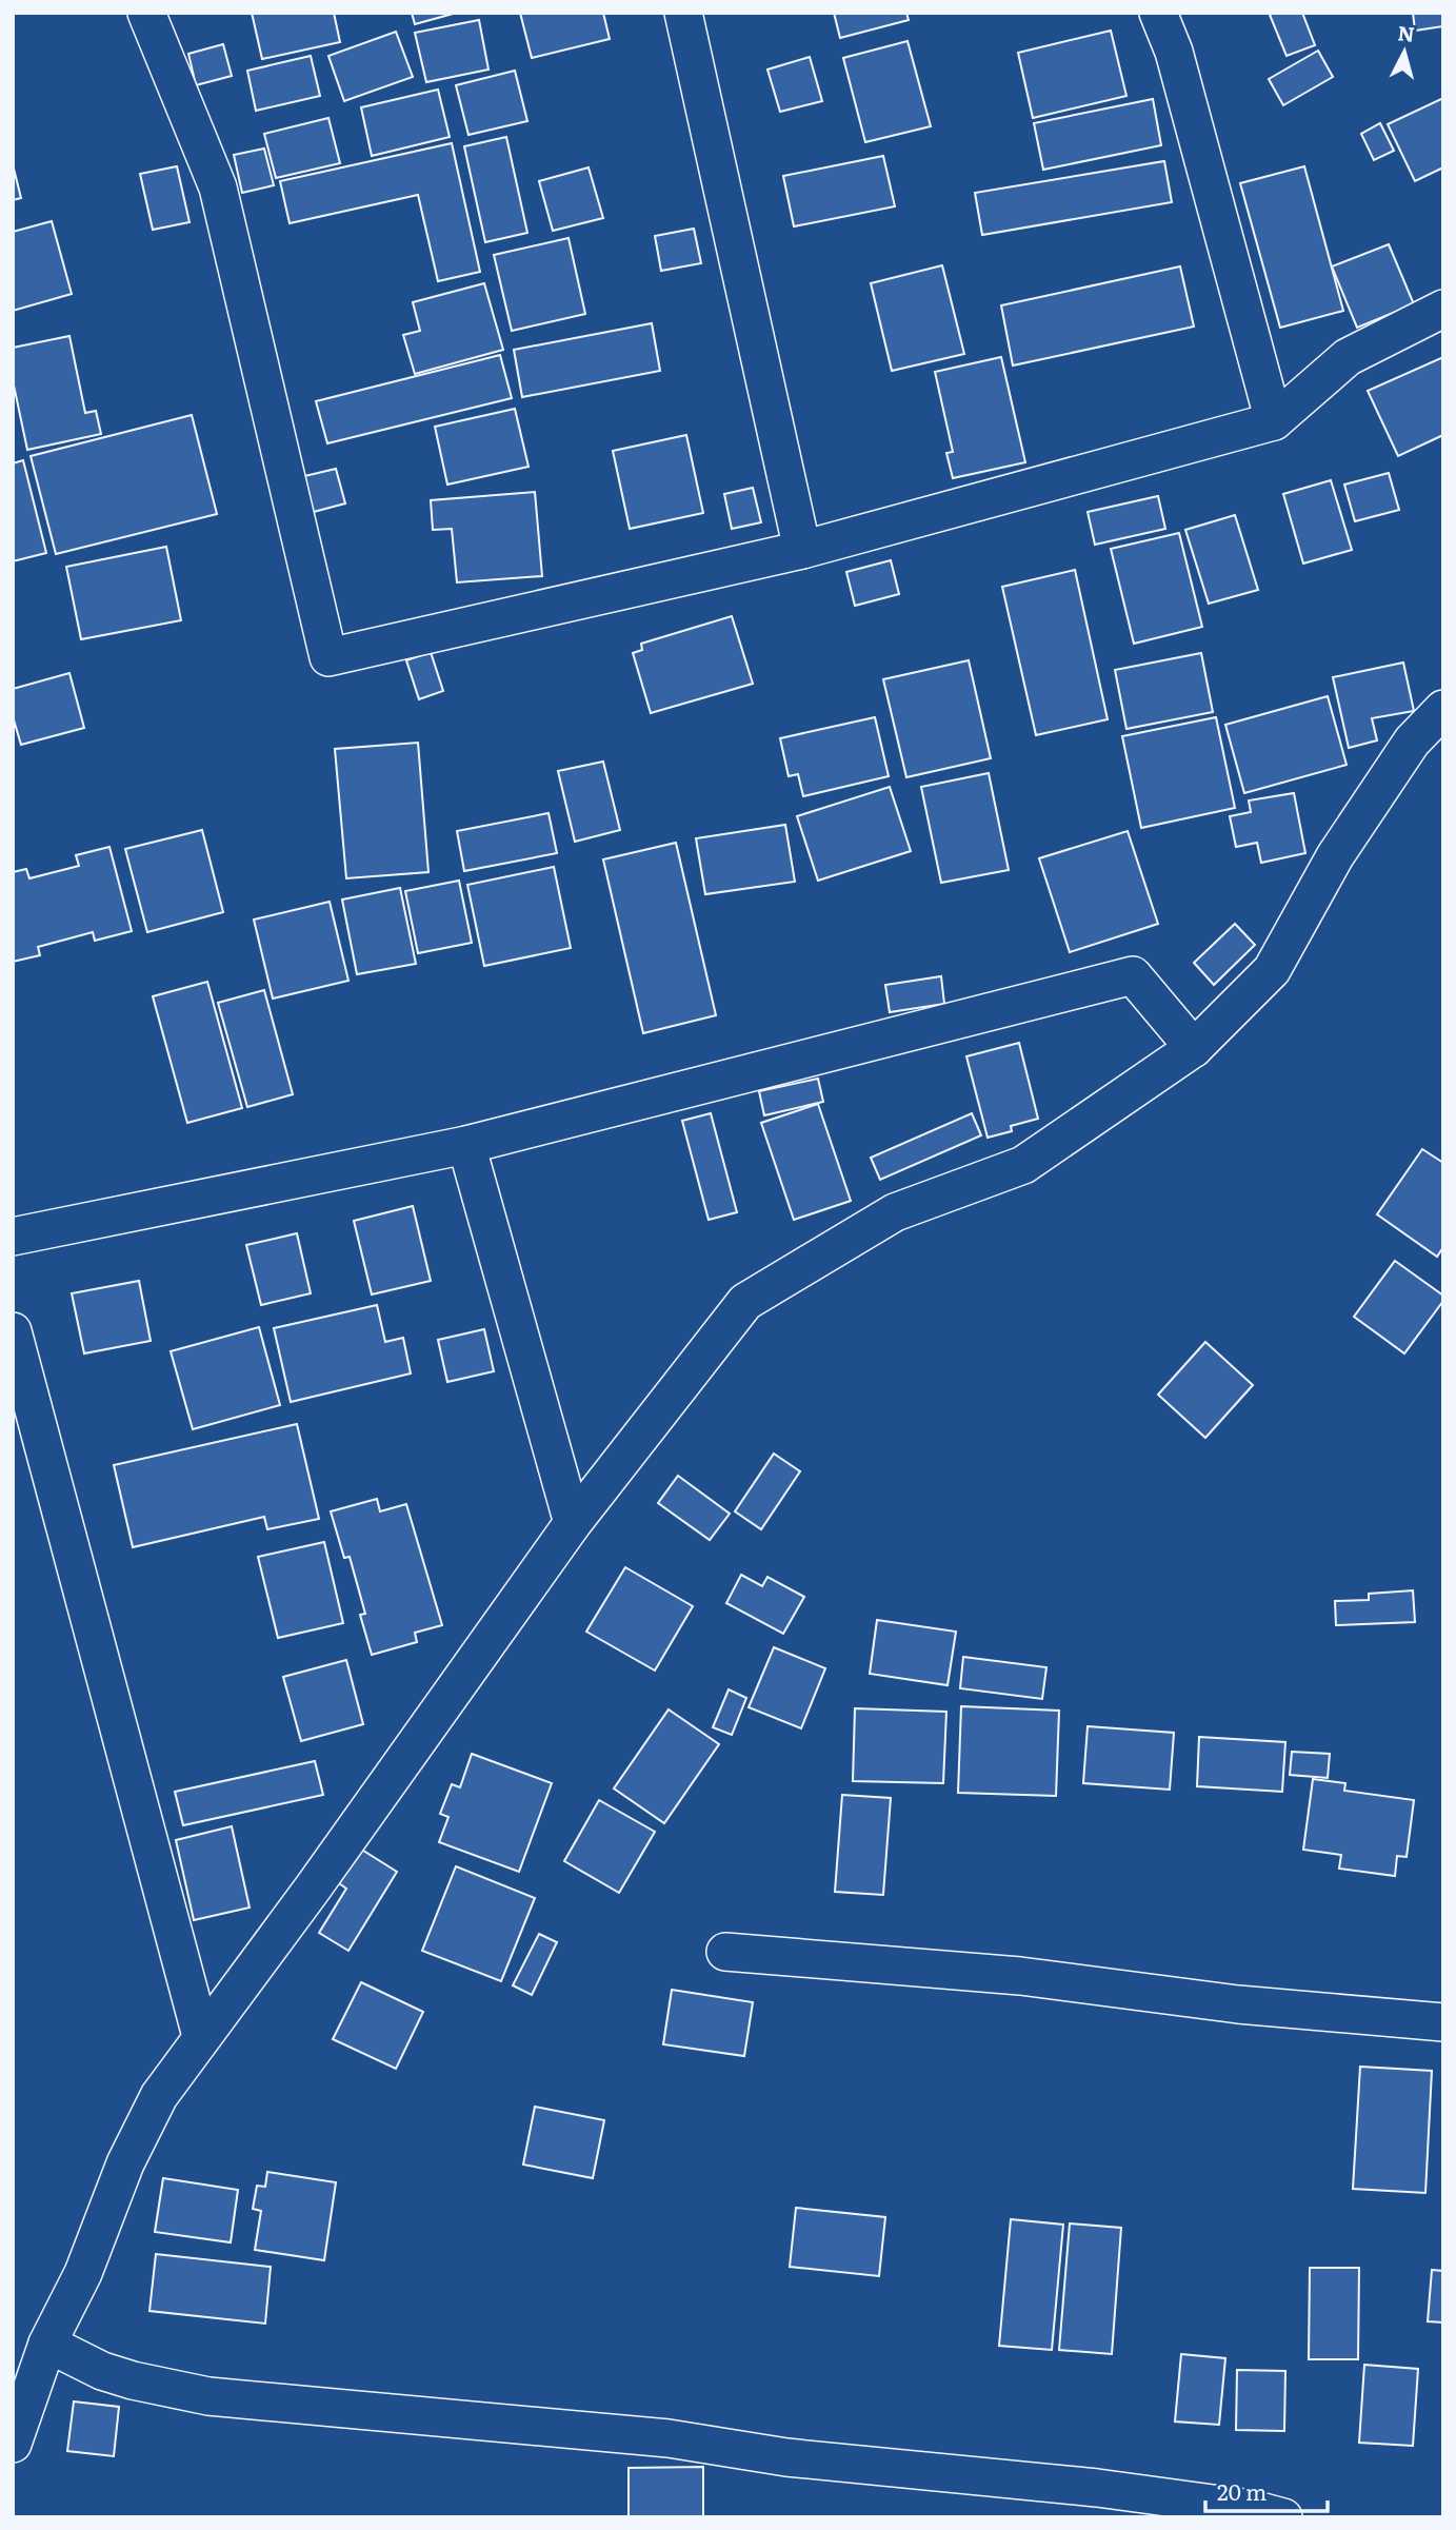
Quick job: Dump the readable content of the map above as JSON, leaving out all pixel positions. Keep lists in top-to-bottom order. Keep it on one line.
{"scale_bar":"20 m","north":"top"}
